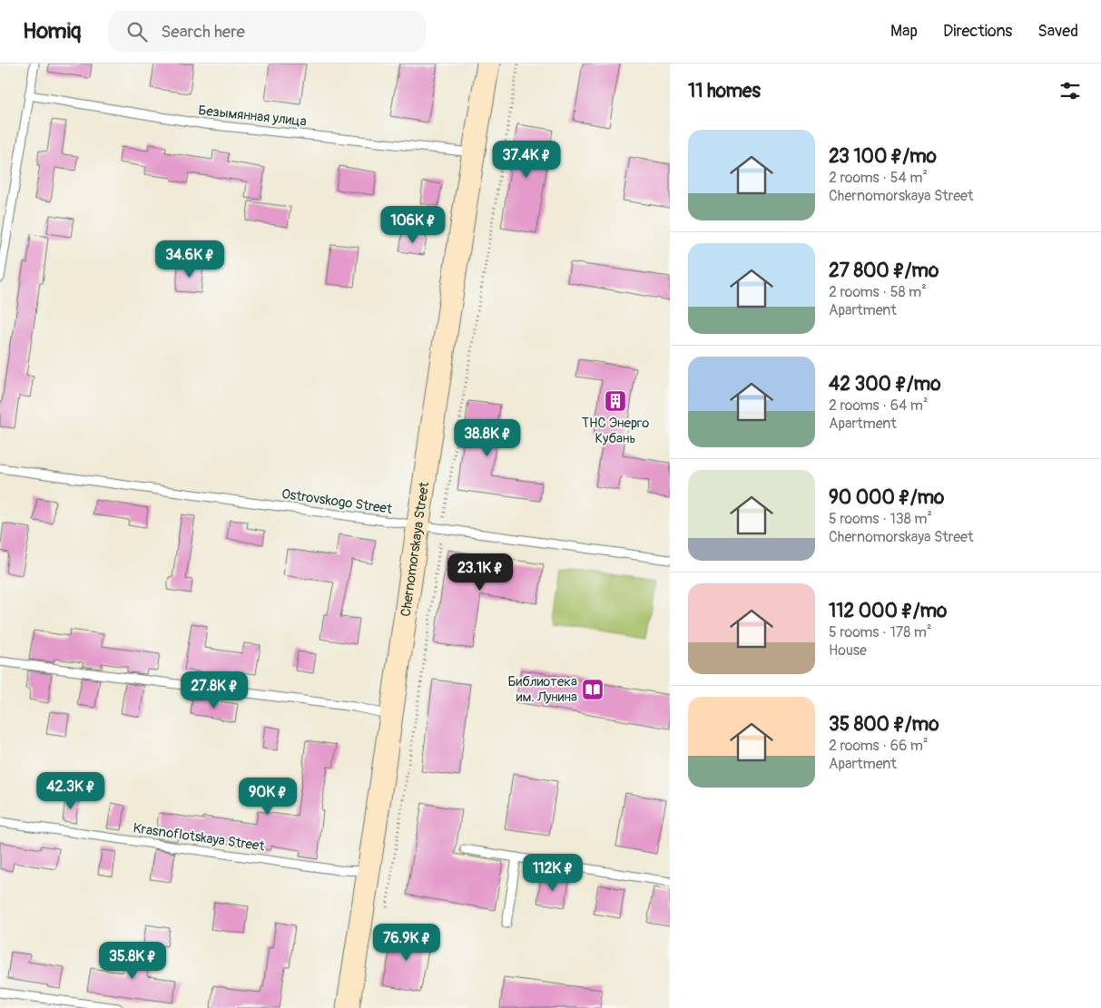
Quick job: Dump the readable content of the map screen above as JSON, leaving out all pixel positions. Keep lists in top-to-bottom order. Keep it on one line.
{"streets":{"main road":["Chernomorskaya Street"],"lane":["Безымянная улица","Ostrovskogo Street","Krasnoflotskaya Street"]},"crossings":[["Безымянная улица","Chernomorskaya Street"],["Ostrovskogo Street","Chernomorskaya Street"],["Chernomorskaya Street","Krasnoflotskaya Street"]],"places":{"building":["ТНС Энерго Кубань"],"library":["Библиотека им. Лунина"]},"page":{"header":"Homiq","search":"Search here","nav":["Map","Directions","Saved"],"heading":"11 homes","list":[{"name":"23 100 ₽/mo","note":"2 rooms · 54 m² · Chernomorskaya Street"},{"name":"27 800 ₽/mo","note":"2 rooms · 58 m² · Apartment"},{"name":"42 300 ₽/mo","note":"2 rooms · 64 m² · Apartment"},{"name":"90 000 ₽/mo","note":"5 rooms · 138 m² · Chernomorskaya Street"},{"name":"112 000 ₽/mo","note":"5 rooms · 178 m² · House"},{"name":"35 800 ₽/mo","note":"2 rooms · 66 m² · Apartment"}],"price":["37.4K ₽","106K ₽","34.6K ₽","38.8K ₽","23.1K ₽","27.8K ₽","42.3K ₽","90K ₽","112K ₽","76.9K ₽","35.8K ₽"]}}
